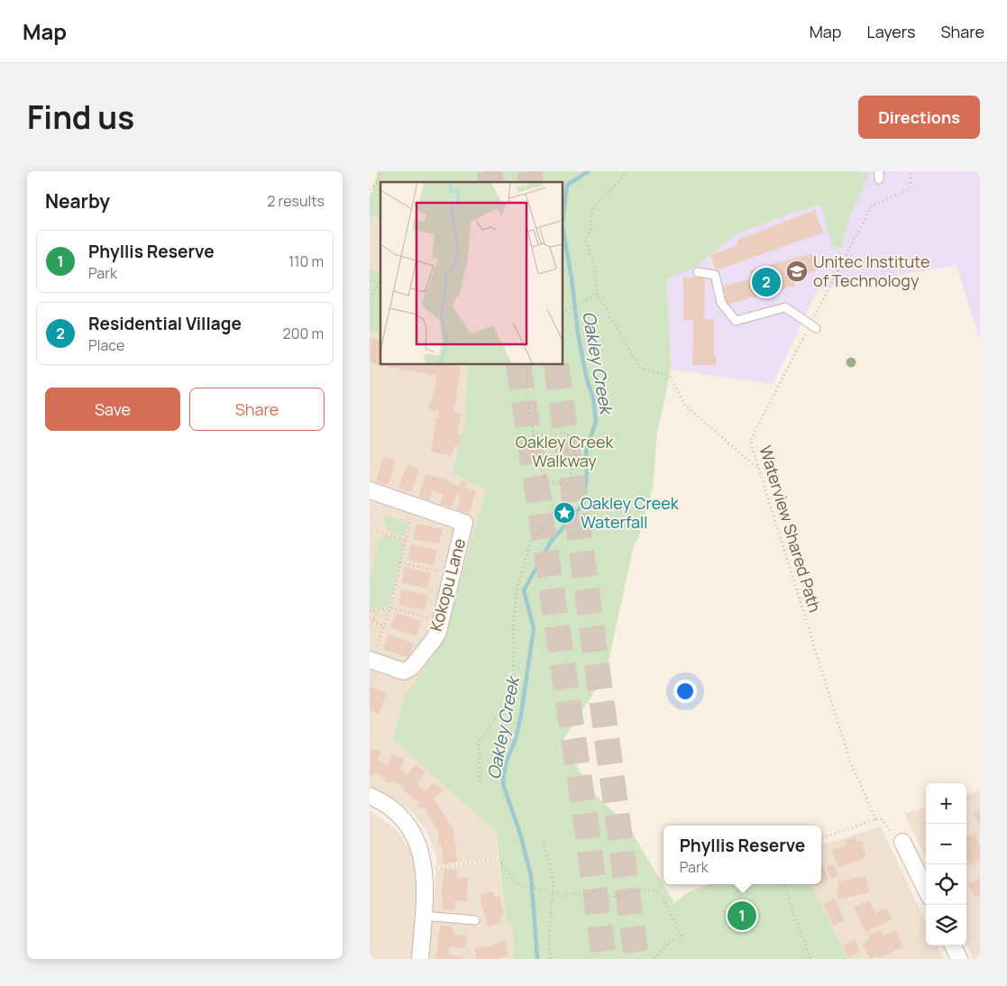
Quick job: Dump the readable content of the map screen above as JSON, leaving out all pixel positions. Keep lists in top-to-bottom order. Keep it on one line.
{"streets":{"street":["Kokopu Lane"],"path":["Waterview Shared Path"]},"water":["Oakley Creek"],"parks":["Oakley Creek Walkway"],"places":{"school or university":["Unitec Institute of Technology"],"place":["Oakley Creek Waterfall"]},"page":{"header":"Map","nav":["Map","Layers","Share"],"title":"Find us","buttons":["Directions",["Save","Share"]],"heading":["Nearby","2 results"],"list":[{"mark":"1","name":"Phyllis Reserve","note":"Park","value":"110 m"},{"mark":"2","name":"Residential Village","note":"Place","value":"200 m"}],"pins":["2","1"],"map_buttons":["+","−"],"popup":["Phyllis Reserve","Park"]}}
